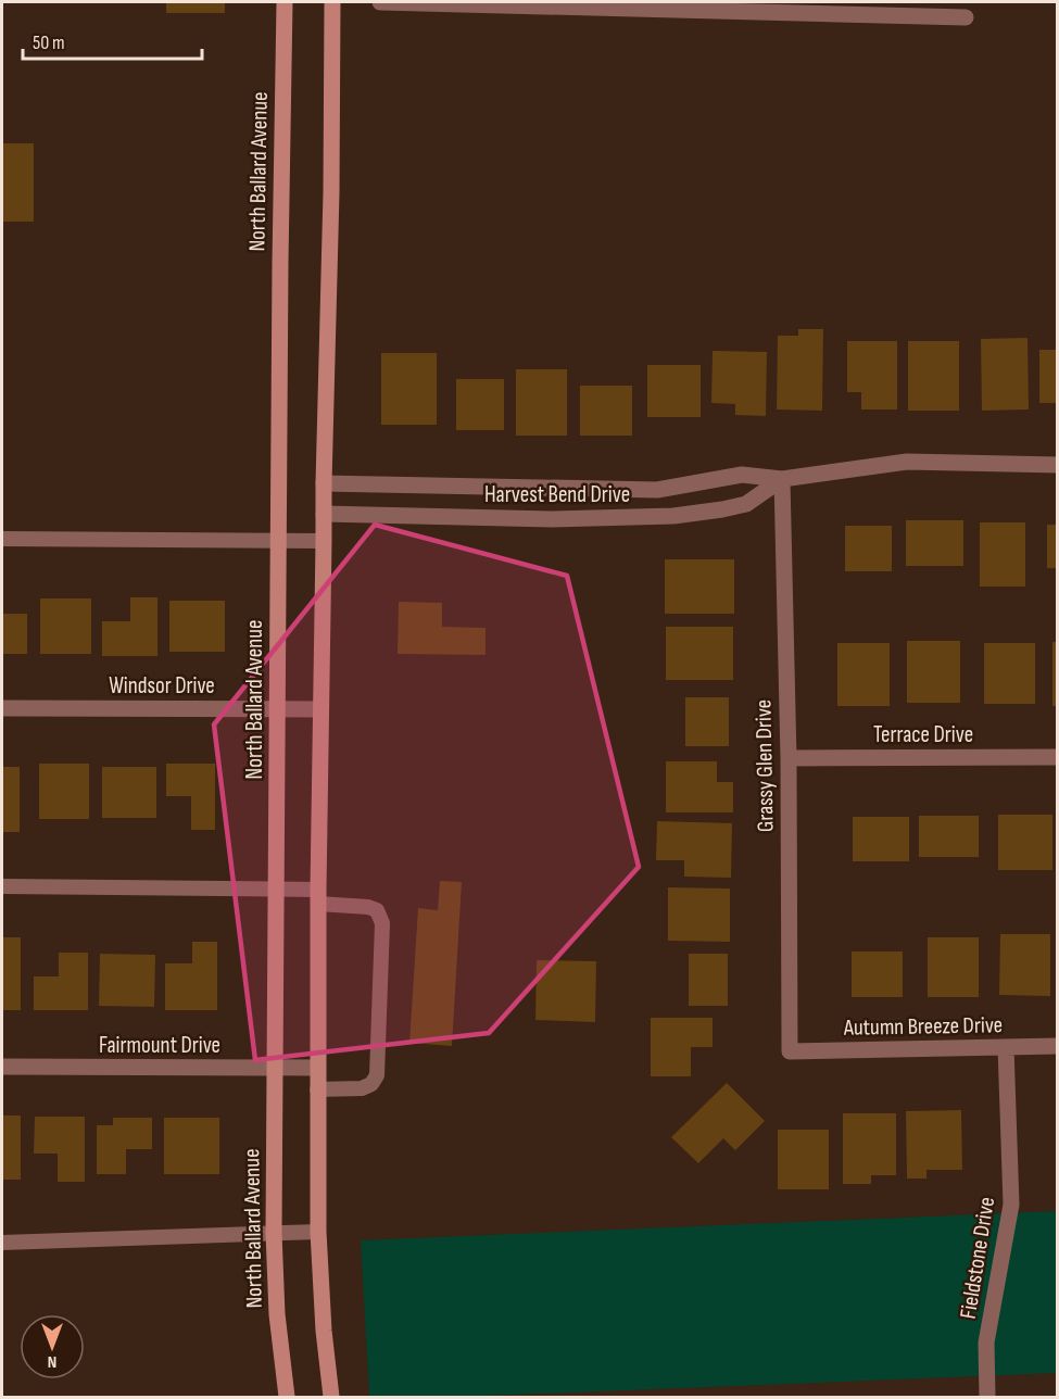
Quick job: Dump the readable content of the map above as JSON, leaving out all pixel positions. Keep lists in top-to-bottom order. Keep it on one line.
{"streets":{"main road":["North Ballard Avenue"],"street":["Harvest Bend Drive","Windsor Drive","Terrace Drive","Grassy Glen Drive","Autumn Breeze Drive","Fairmount Drive","Fieldstone Drive"]},"crossings":[["North Ballard Avenue","Windsor Drive"],["North Ballard Avenue","Fairmount Drive"],["Harvest Bend Drive","Grassy Glen Drive"],["Terrace Drive","Grassy Glen Drive"],["Grassy Glen Drive","Autumn Breeze Drive"],["Autumn Breeze Drive","Fieldstone Drive"]],"scale_bar":"50 m","north":"bottom"}
